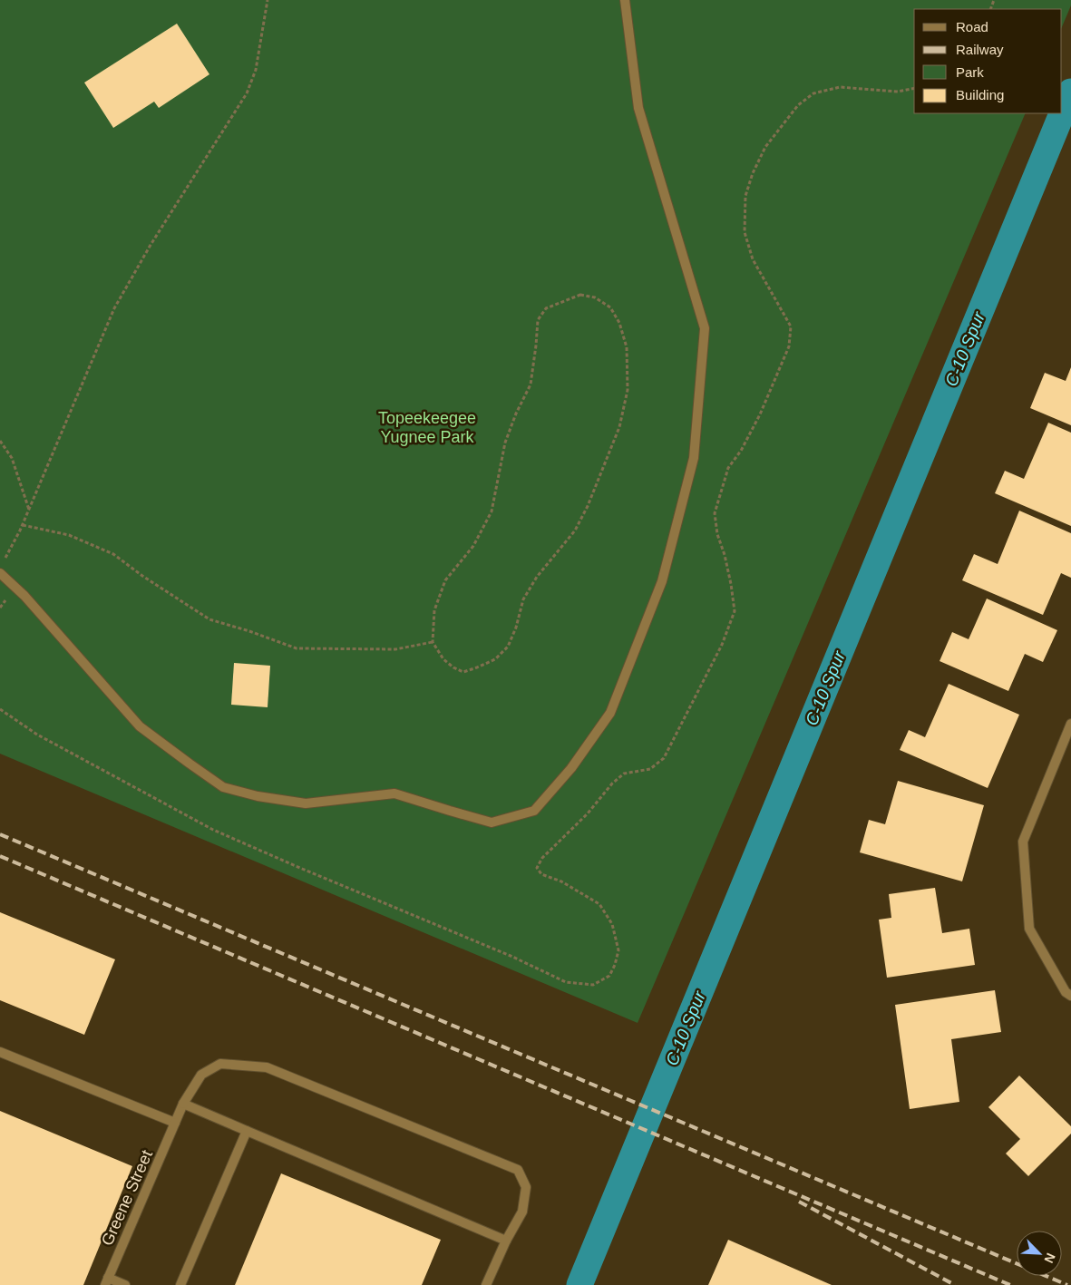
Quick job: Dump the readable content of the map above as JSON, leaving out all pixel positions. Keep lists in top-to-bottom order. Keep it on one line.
{"streets":{"street":["Greene Street"]},"water":["C-10 Spur"],"parks":["Topeekeegee Yugnee Park"],"legend":["Road","Railway","Park","Building"],"north":"bottom right"}
